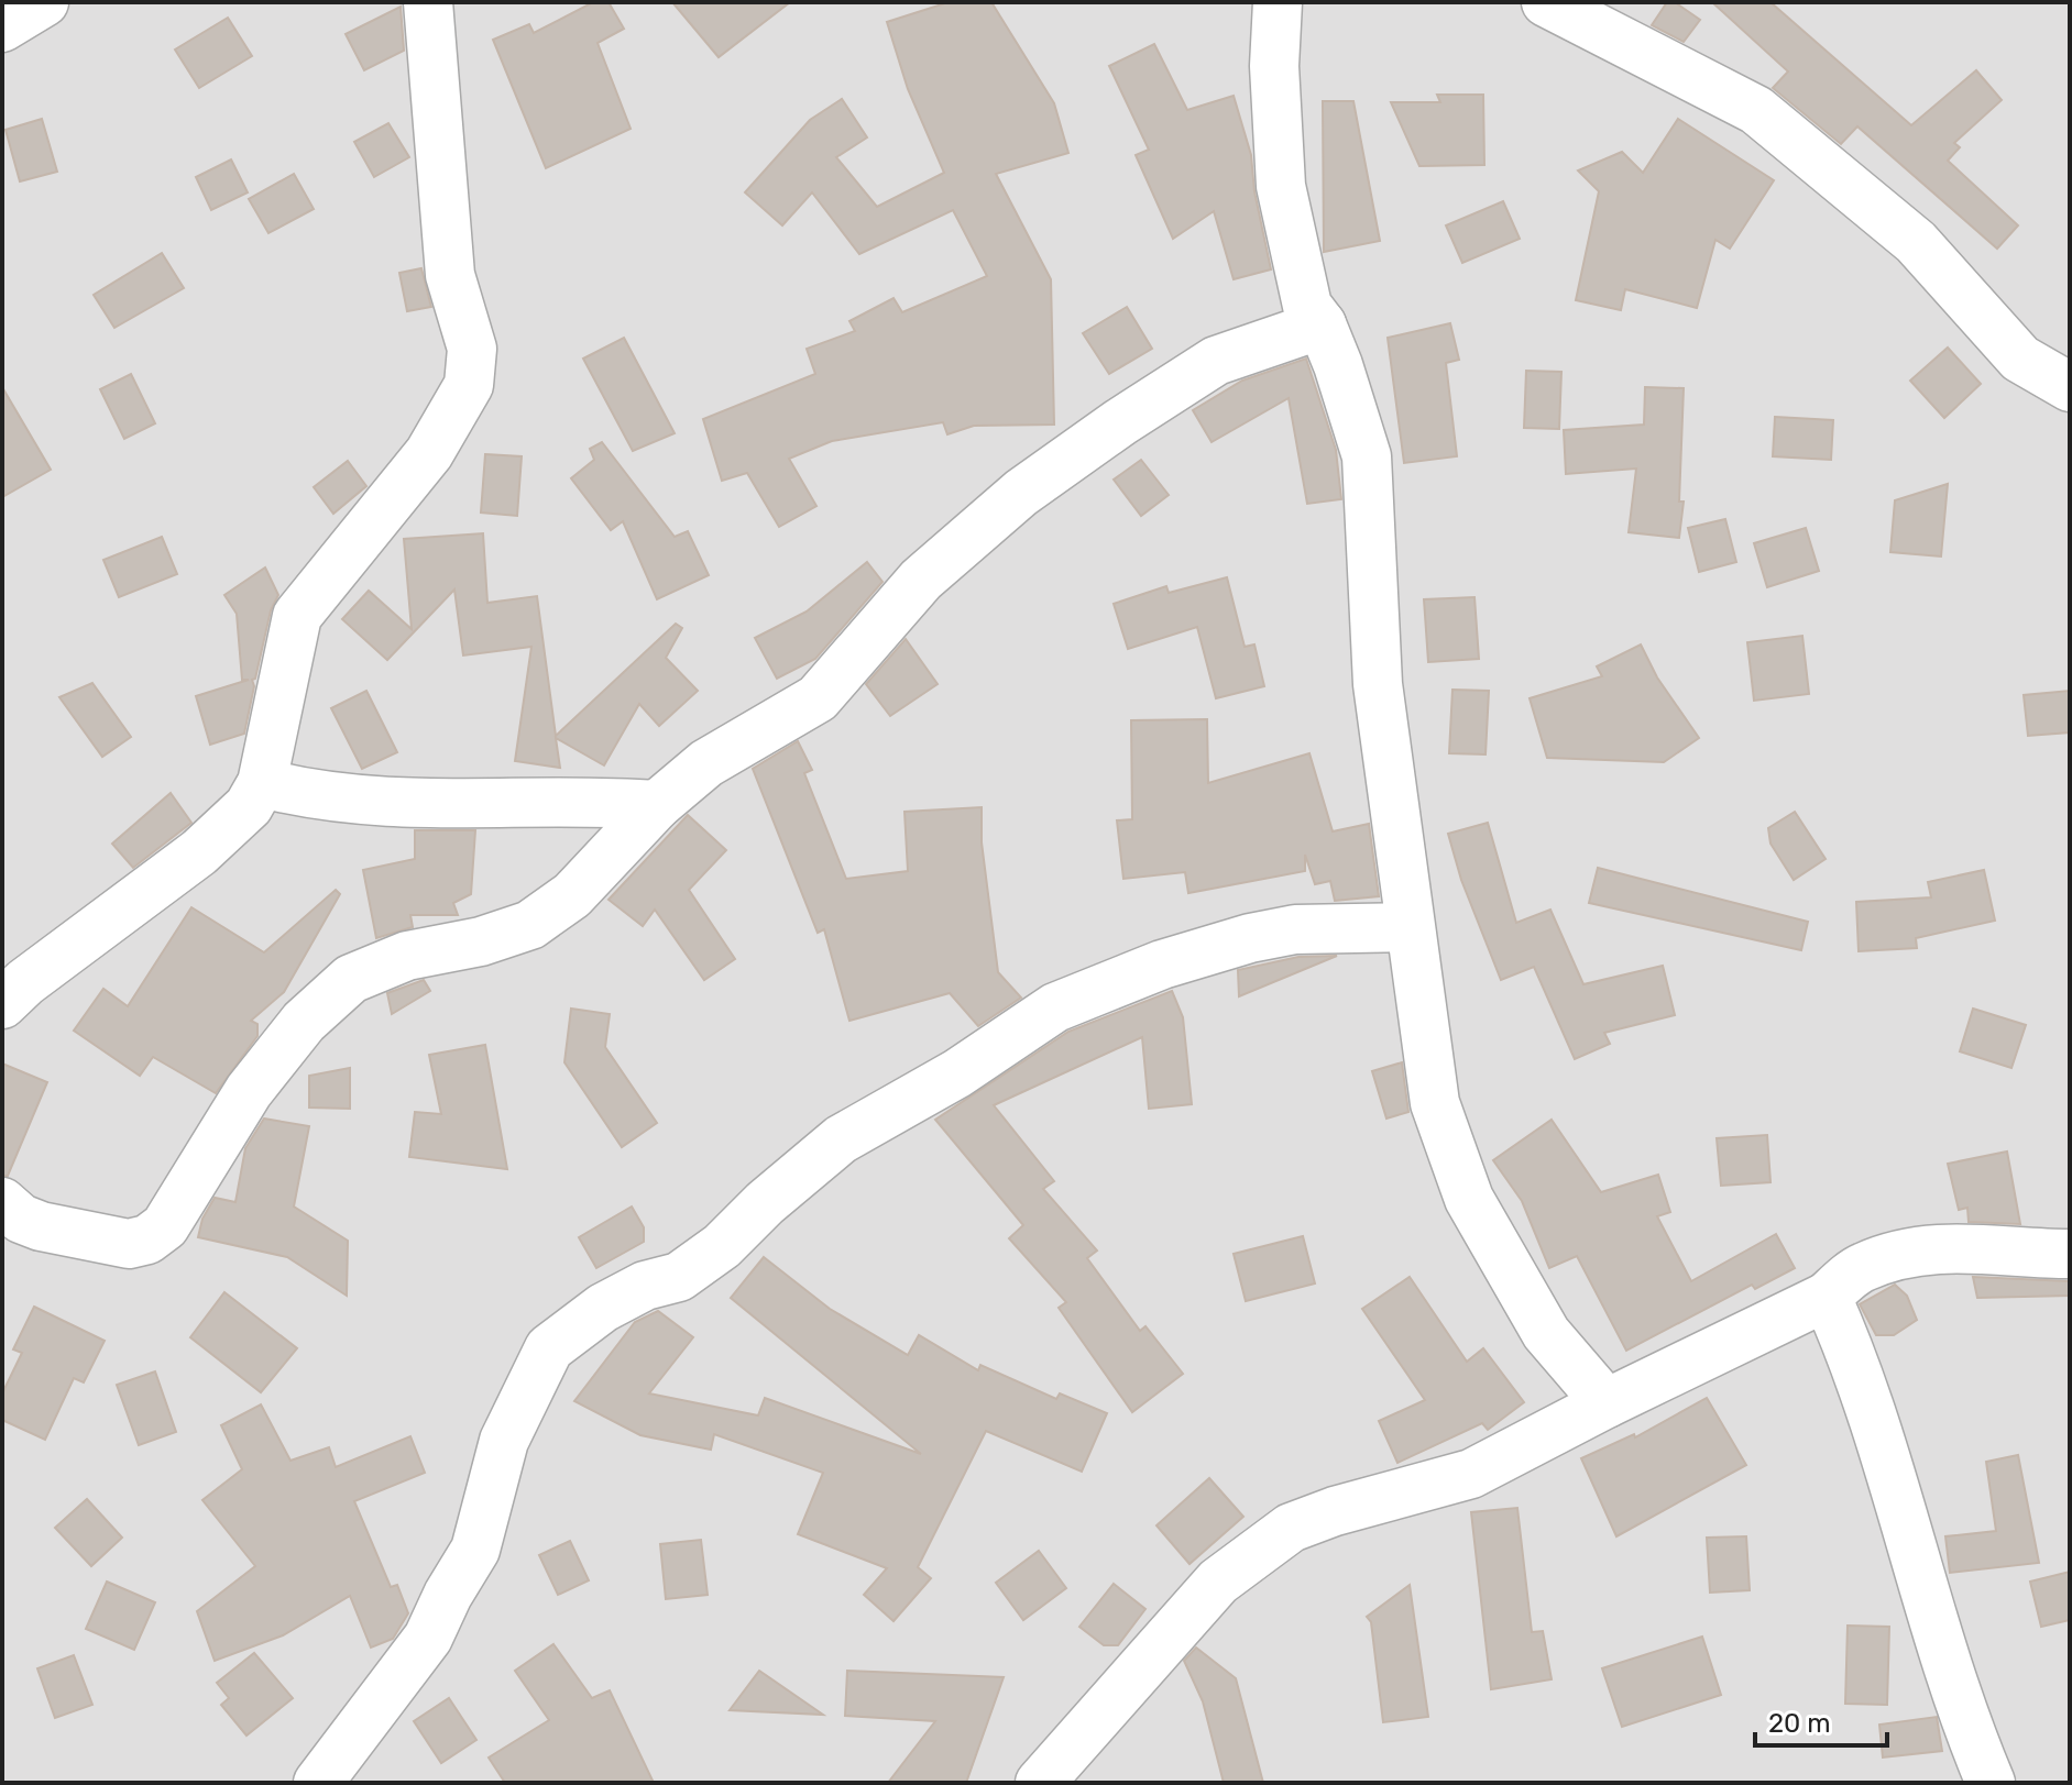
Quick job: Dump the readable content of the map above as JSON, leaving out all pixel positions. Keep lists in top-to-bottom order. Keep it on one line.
{"scale_bar":"20 m"}
